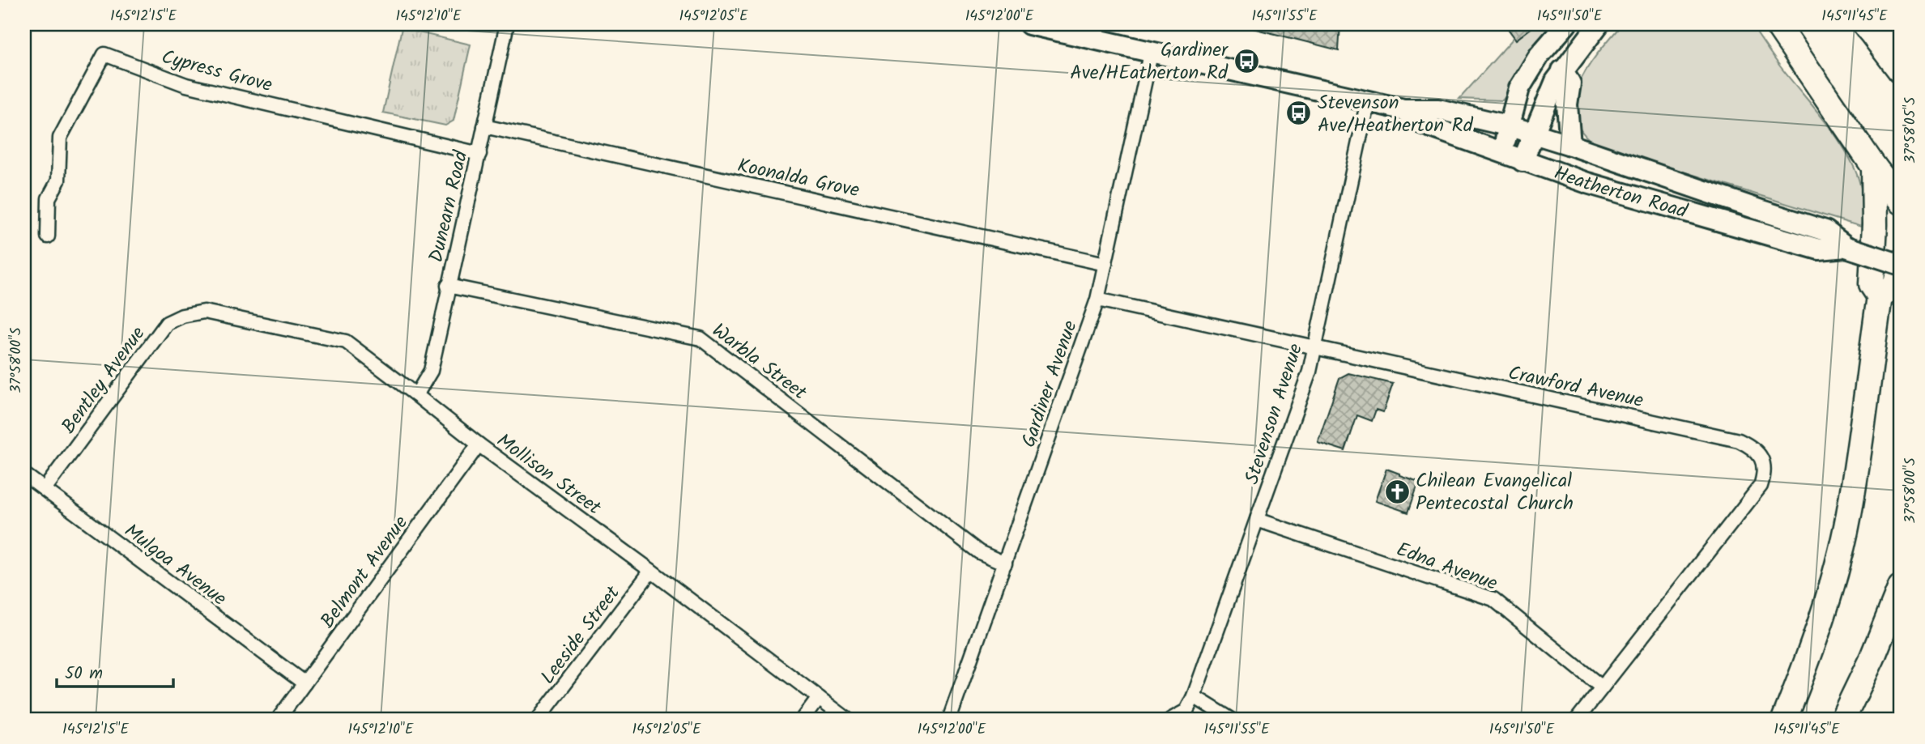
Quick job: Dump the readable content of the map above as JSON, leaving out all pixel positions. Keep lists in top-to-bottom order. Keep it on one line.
{"streets":{"main road":["Heatherton Road"],"street":["Cypress Grove","Koonalda Grove","Dunearn Road","Warbla Street","Bentley Avenue","Gardiner Avenue","Crawford Avenue","Stevenson Avenue","Mollison Street","Mulgoa Avenue","Edna Avenue","Belmont Avenue","Leeside Street"]},"crossings":[["Cypress Grove","Dunearn Road"],["Koonalda Grove","Dunearn Road"],["Koonalda Grove","Gardiner Avenue"],["Heatherton Road","Gardiner Avenue"],["Heatherton Road","Stevenson Avenue"],["Dunearn Road","Warbla Street"],["Dunearn Road","Mollison Street"],["Warbla Street","Gardiner Avenue"],["Bentley Avenue","Mollison Street"],["Bentley Avenue","Mulgoa Avenue"],["Gardiner Avenue","Crawford Avenue"],["Crawford Avenue","Stevenson Avenue"],["Crawford Avenue","Edna Avenue"],["Stevenson Avenue","Edna Avenue"],["Mollison Street","Belmont Avenue"],["Mollison Street","Leeside Street"],["Mulgoa Avenue","Belmont Avenue"]],"places":{"bus stop":["Gardiner Ave/HEatherton Rd","Stevenson Ave/Heatherton Rd"],"church":["Chilean Evangelical Pentecostal Church"]},"scale_bar":"50 m","coordinates":["145°12'15\"E","145°12'10\"E","145°12'05\"E","145°12'00\"E","145°11'55\"E","145°11'50\"E","145°11'45\"E","37°58'05\"S","37°58'00\"S"]}
